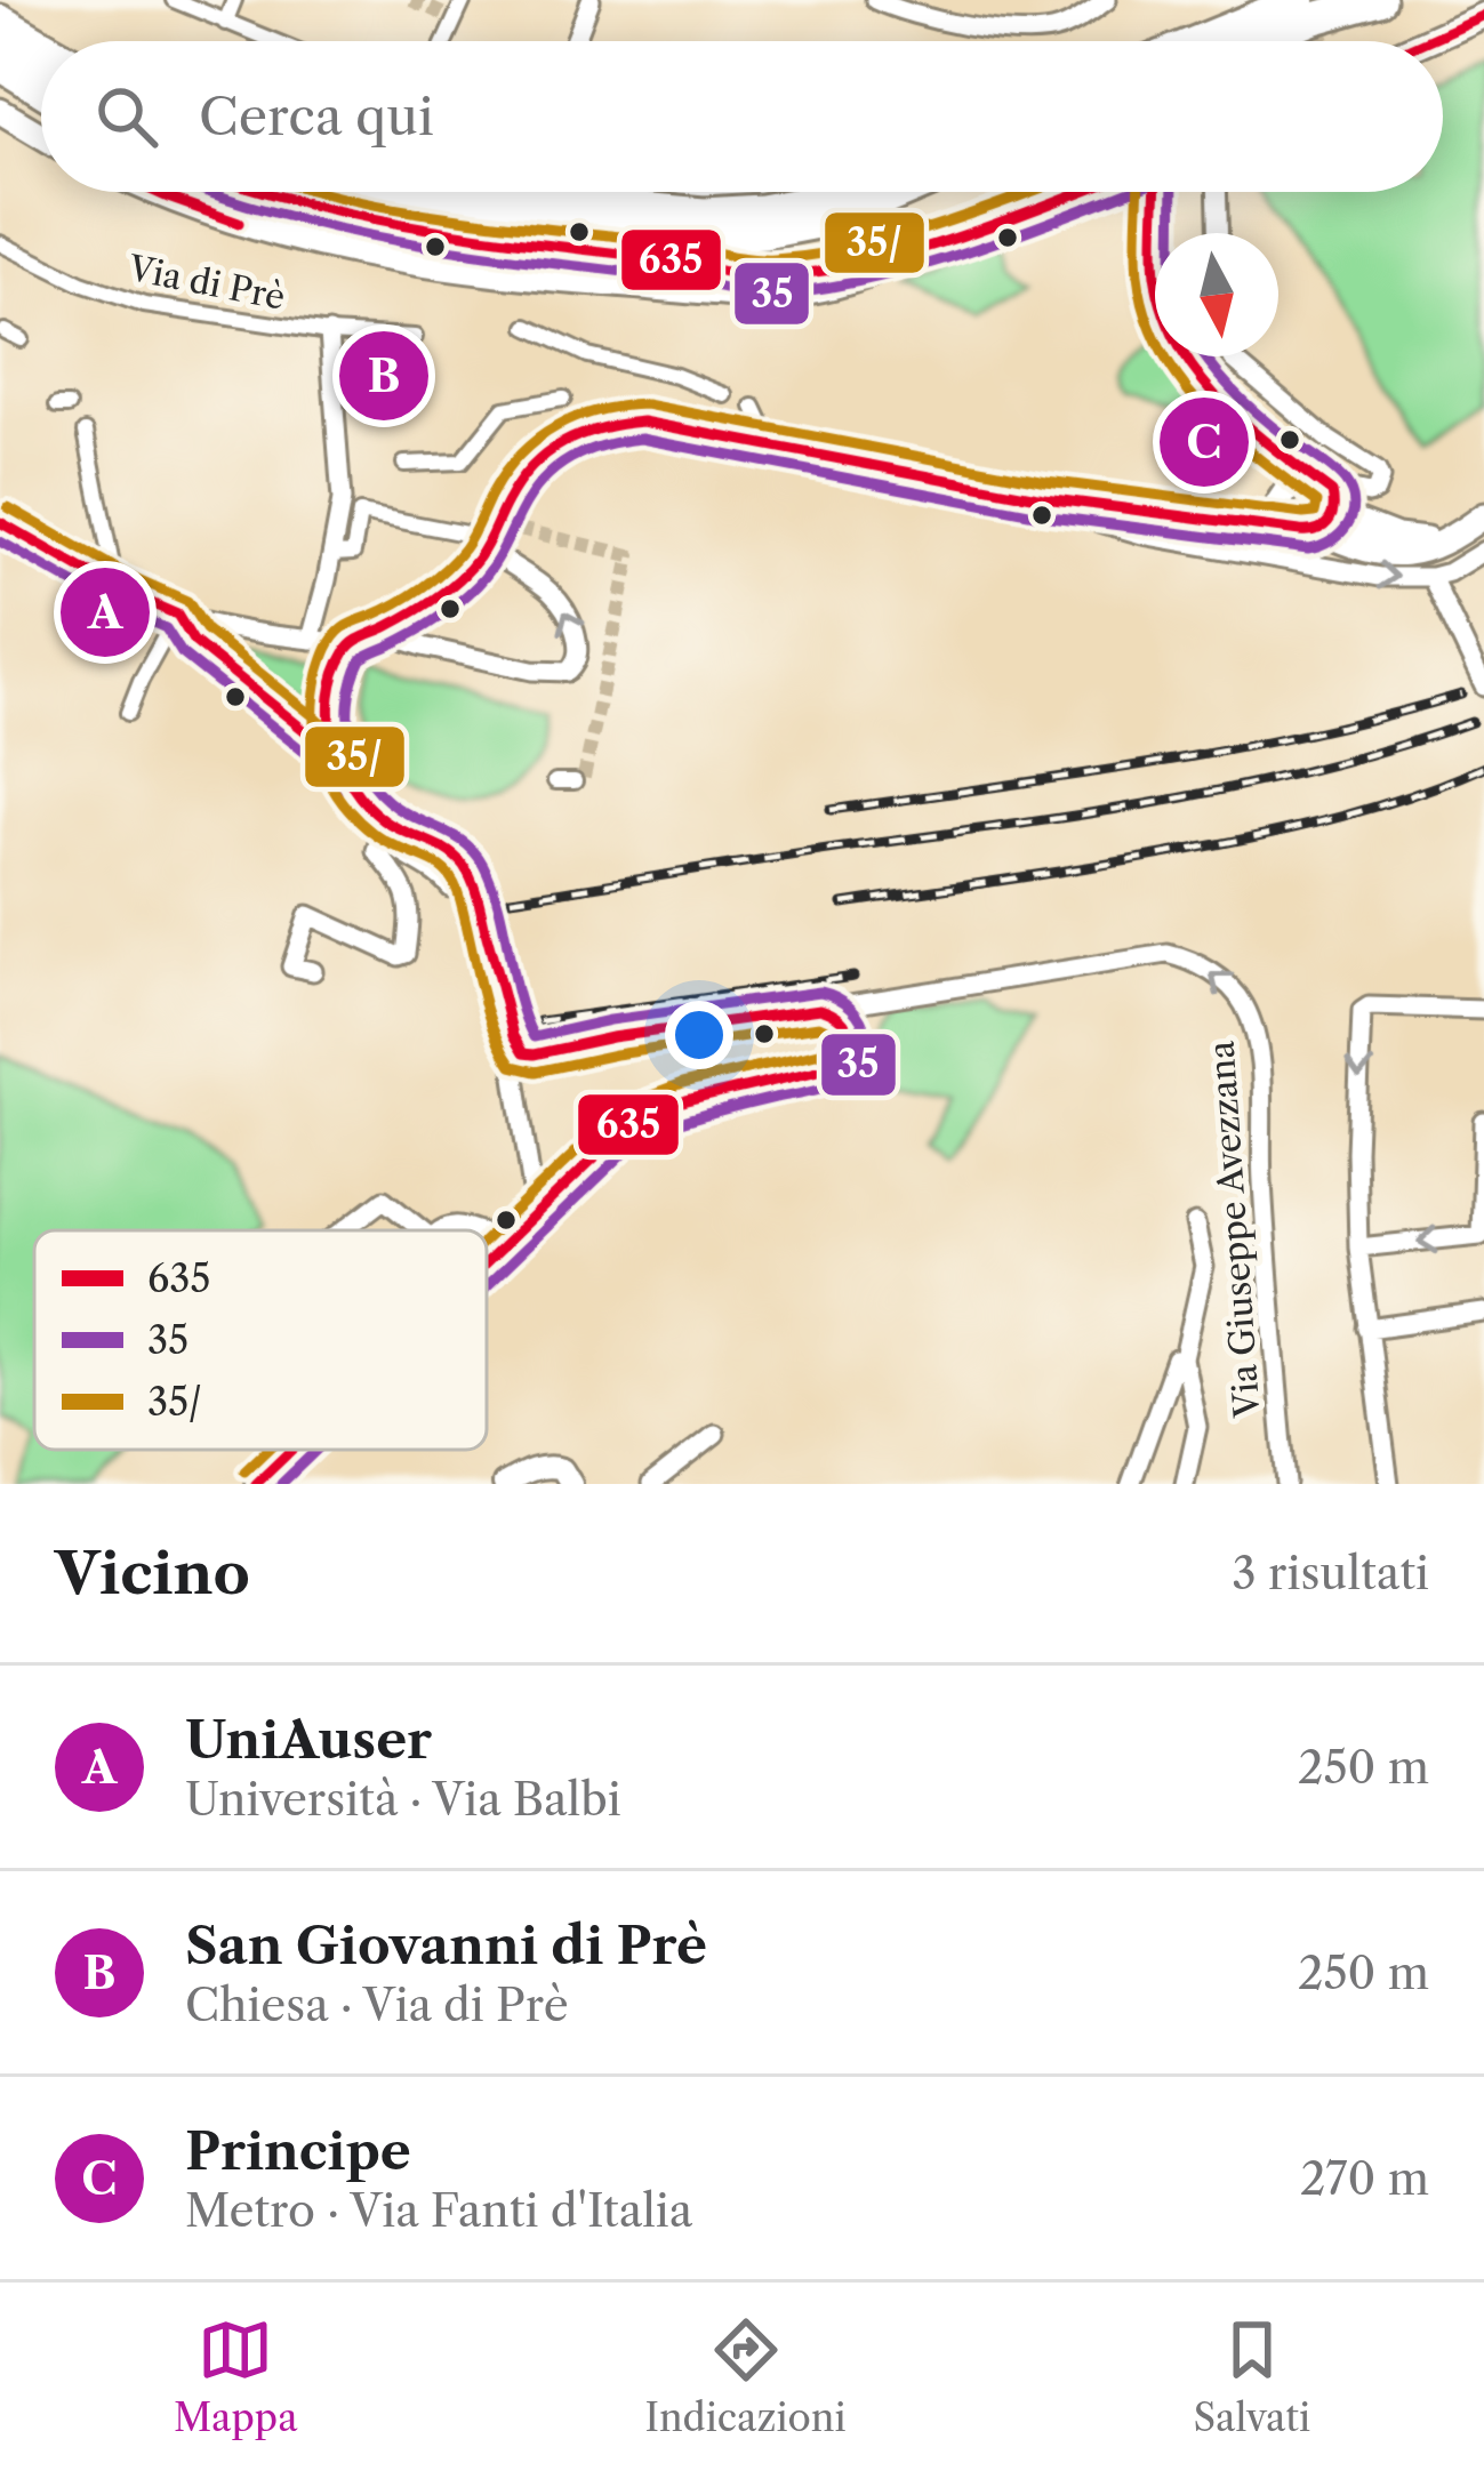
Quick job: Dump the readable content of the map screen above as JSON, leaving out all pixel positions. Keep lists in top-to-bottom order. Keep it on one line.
{"streets":{"street":["Via di Prè","Via Giuseppe Avezzana"]},"lines":["transit line 635","transit line 35","transit line 35/"],"legend":["635","35","35/"],"north":"bottom","page":{"search":"Cerca qui","pins":["B","C","A"],"heading":["Vicino","3 risultati"],"list":[{"mark":"A","name":"UniAuser","note":"Università · Via Balbi","value":"250 m"},{"mark":"B","name":"San Giovanni di Prè","note":"Chiesa · Via di Prè","value":"250 m"},{"mark":"C","name":"Principe","note":"Metro · Via Fanti d'Italia","value":"270 m"}],"nav":["Mappa","Indicazioni","Salvati"]}}
